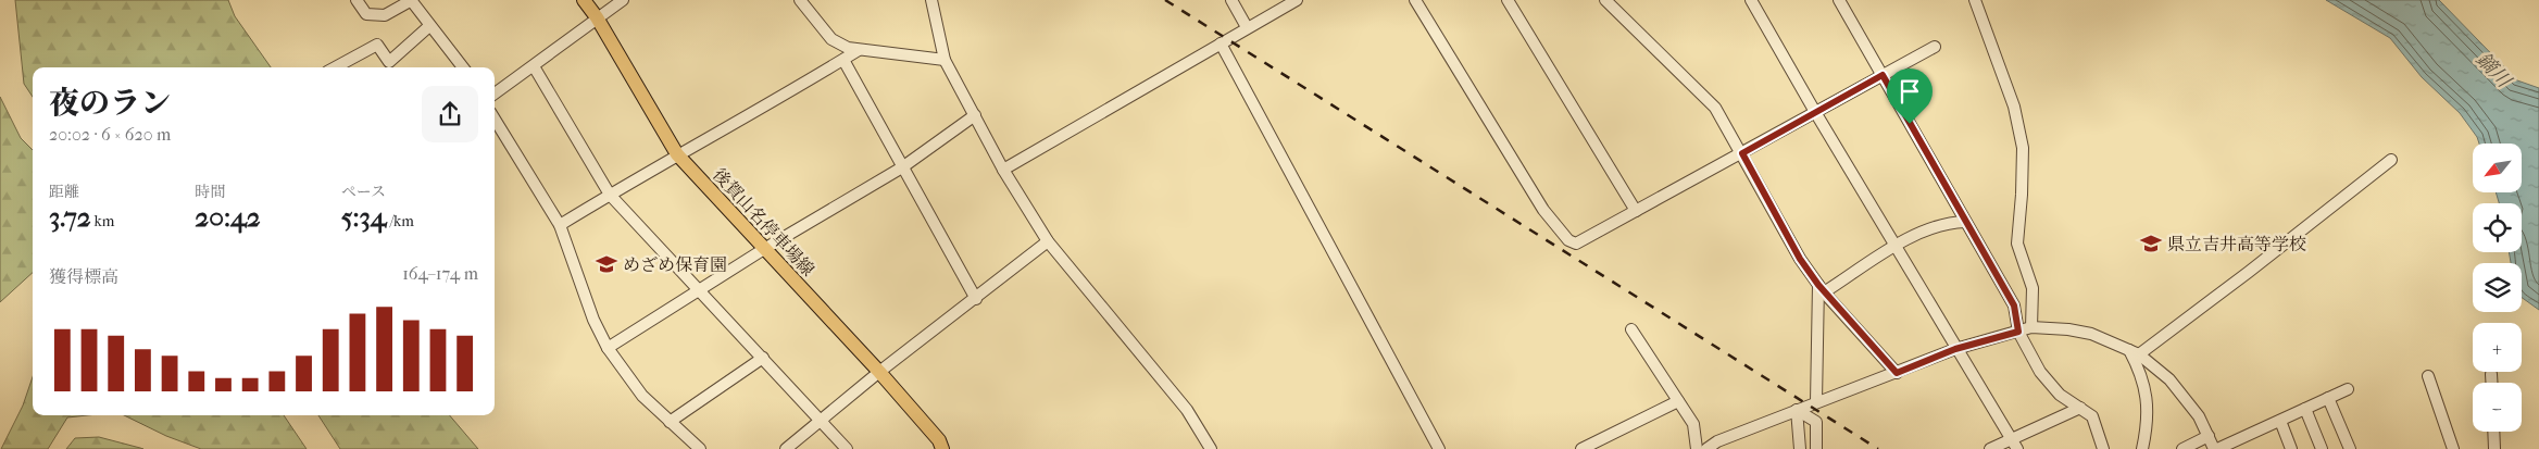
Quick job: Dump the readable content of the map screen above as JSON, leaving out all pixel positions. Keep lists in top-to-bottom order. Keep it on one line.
{"streets":{"main road":["後賀山名停車場線"]},"water":["鏑川"],"places":{"school or university":["県立吉井高等学校","めざめ保育園"]},"north":"bottom left","page":{"heading":["夜のラン","20:02 · 6 × 620 m"],"map_buttons":["+","−"],"stats":[["距離","3.72 km"],["時間","20:42"],["ペース","5:34 /km"]],"chart":["獲得標高","164–174 m"]}}
